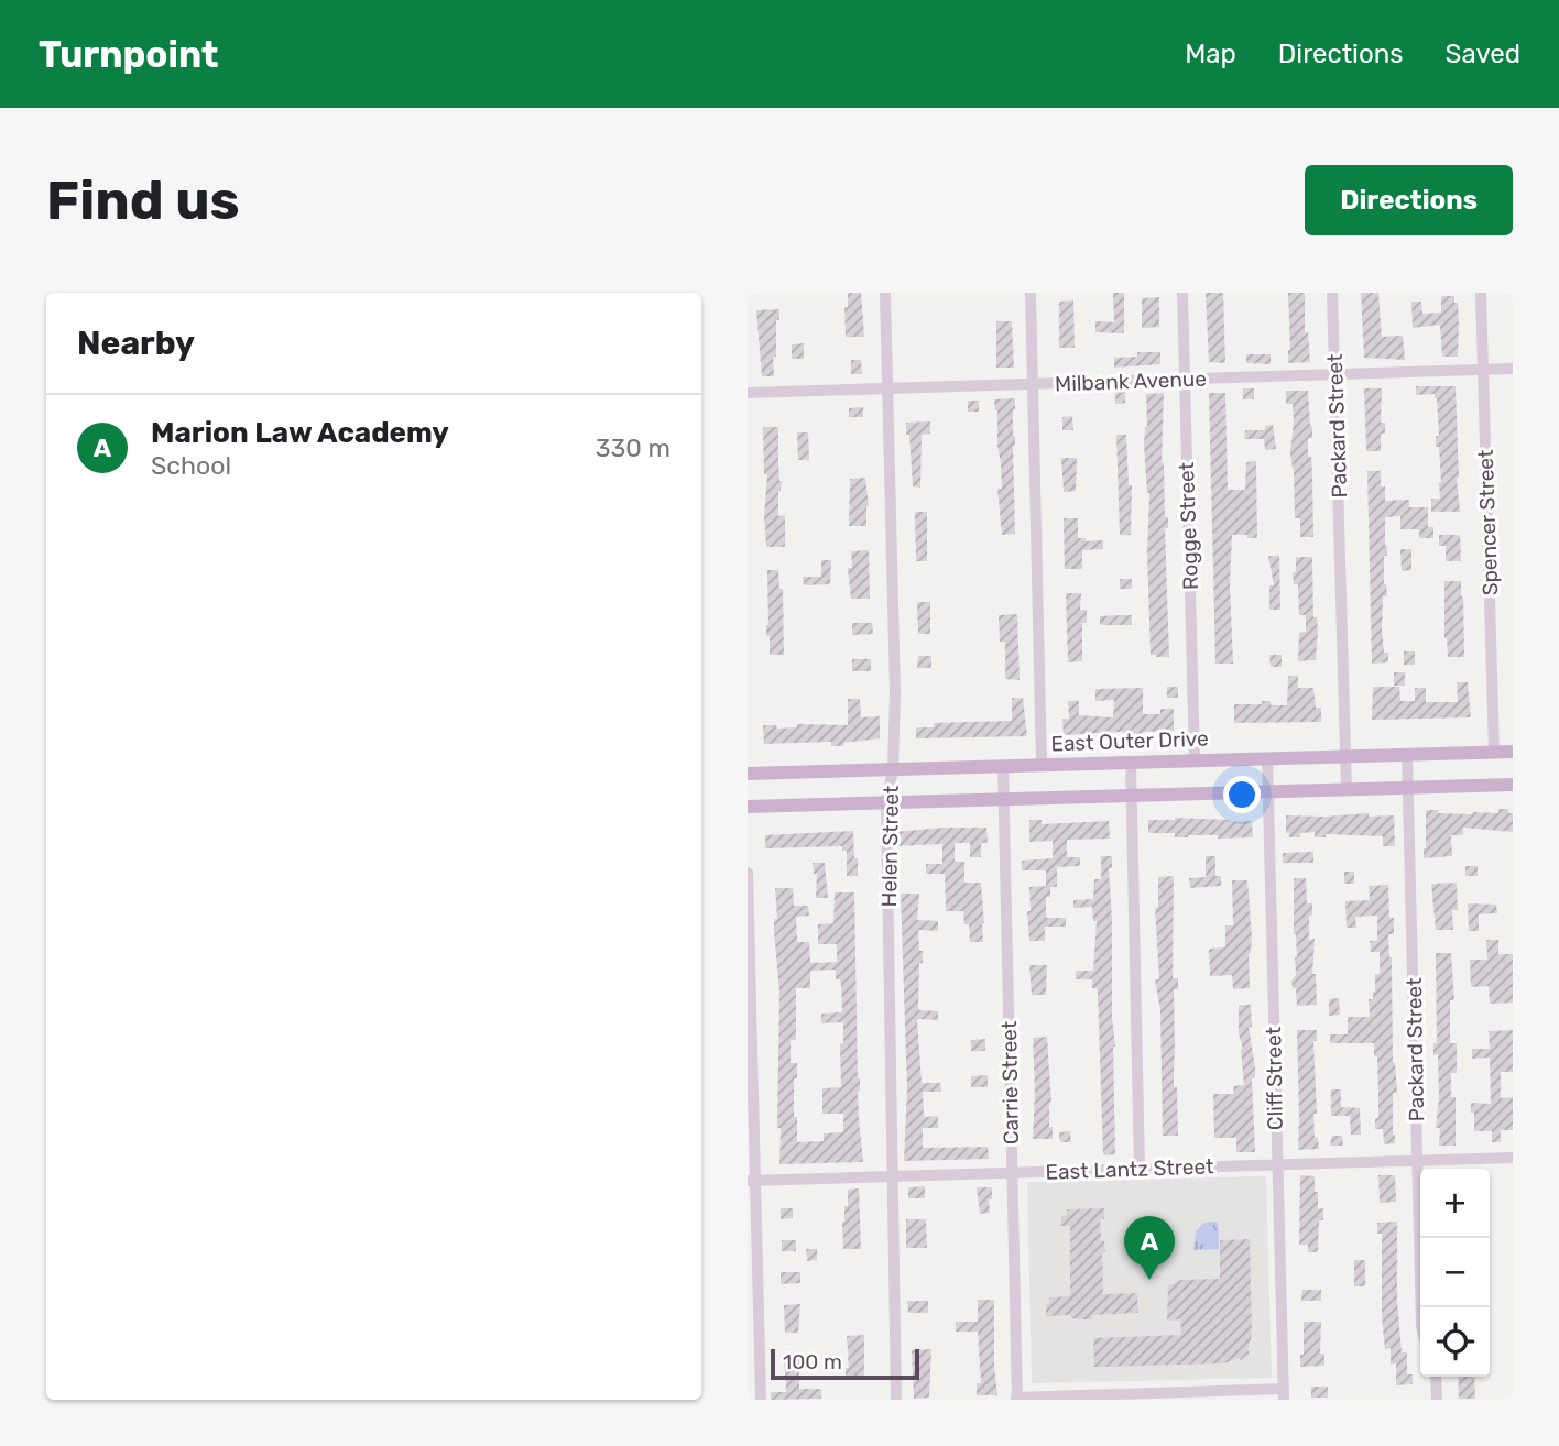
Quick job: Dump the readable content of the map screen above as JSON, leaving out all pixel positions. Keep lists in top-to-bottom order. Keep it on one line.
{"streets":{"main road":["East Outer Drive"],"street":["Milbank Avenue","Packard Street","Spencer Street","Rogge Street","Helen Street","Cliff Street","Carrie Street","East Lantz Street"]},"crossings":[["Milbank Avenue","Packard Street"],["Milbank Avenue","Spencer Street"],["Milbank Avenue","Rogge Street"],["Milbank Avenue","Helen Street"],["Packard Street","East Outer Drive"],["Packard Street","East Lantz Street"],["Spencer Street","East Outer Drive"],["Rogge Street","East Outer Drive"],["East Outer Drive","Helen Street"],["East Outer Drive","Cliff Street"],["East Outer Drive","Carrie Street"],["Helen Street","East Lantz Street"],["Cliff Street","East Lantz Street"],["Carrie Street","East Lantz Street"]],"scale_bar":"100 m","page":{"header":"Turnpoint","nav":["Map","Directions","Saved"],"buttons":"Directions","title":"Find us","heading":"Nearby","list":[{"mark":"A","name":"Marion Law Academy","note":"School","value":"330 m"}],"map_buttons":["+","−"],"pins":"A","scale":"100 m"}}
